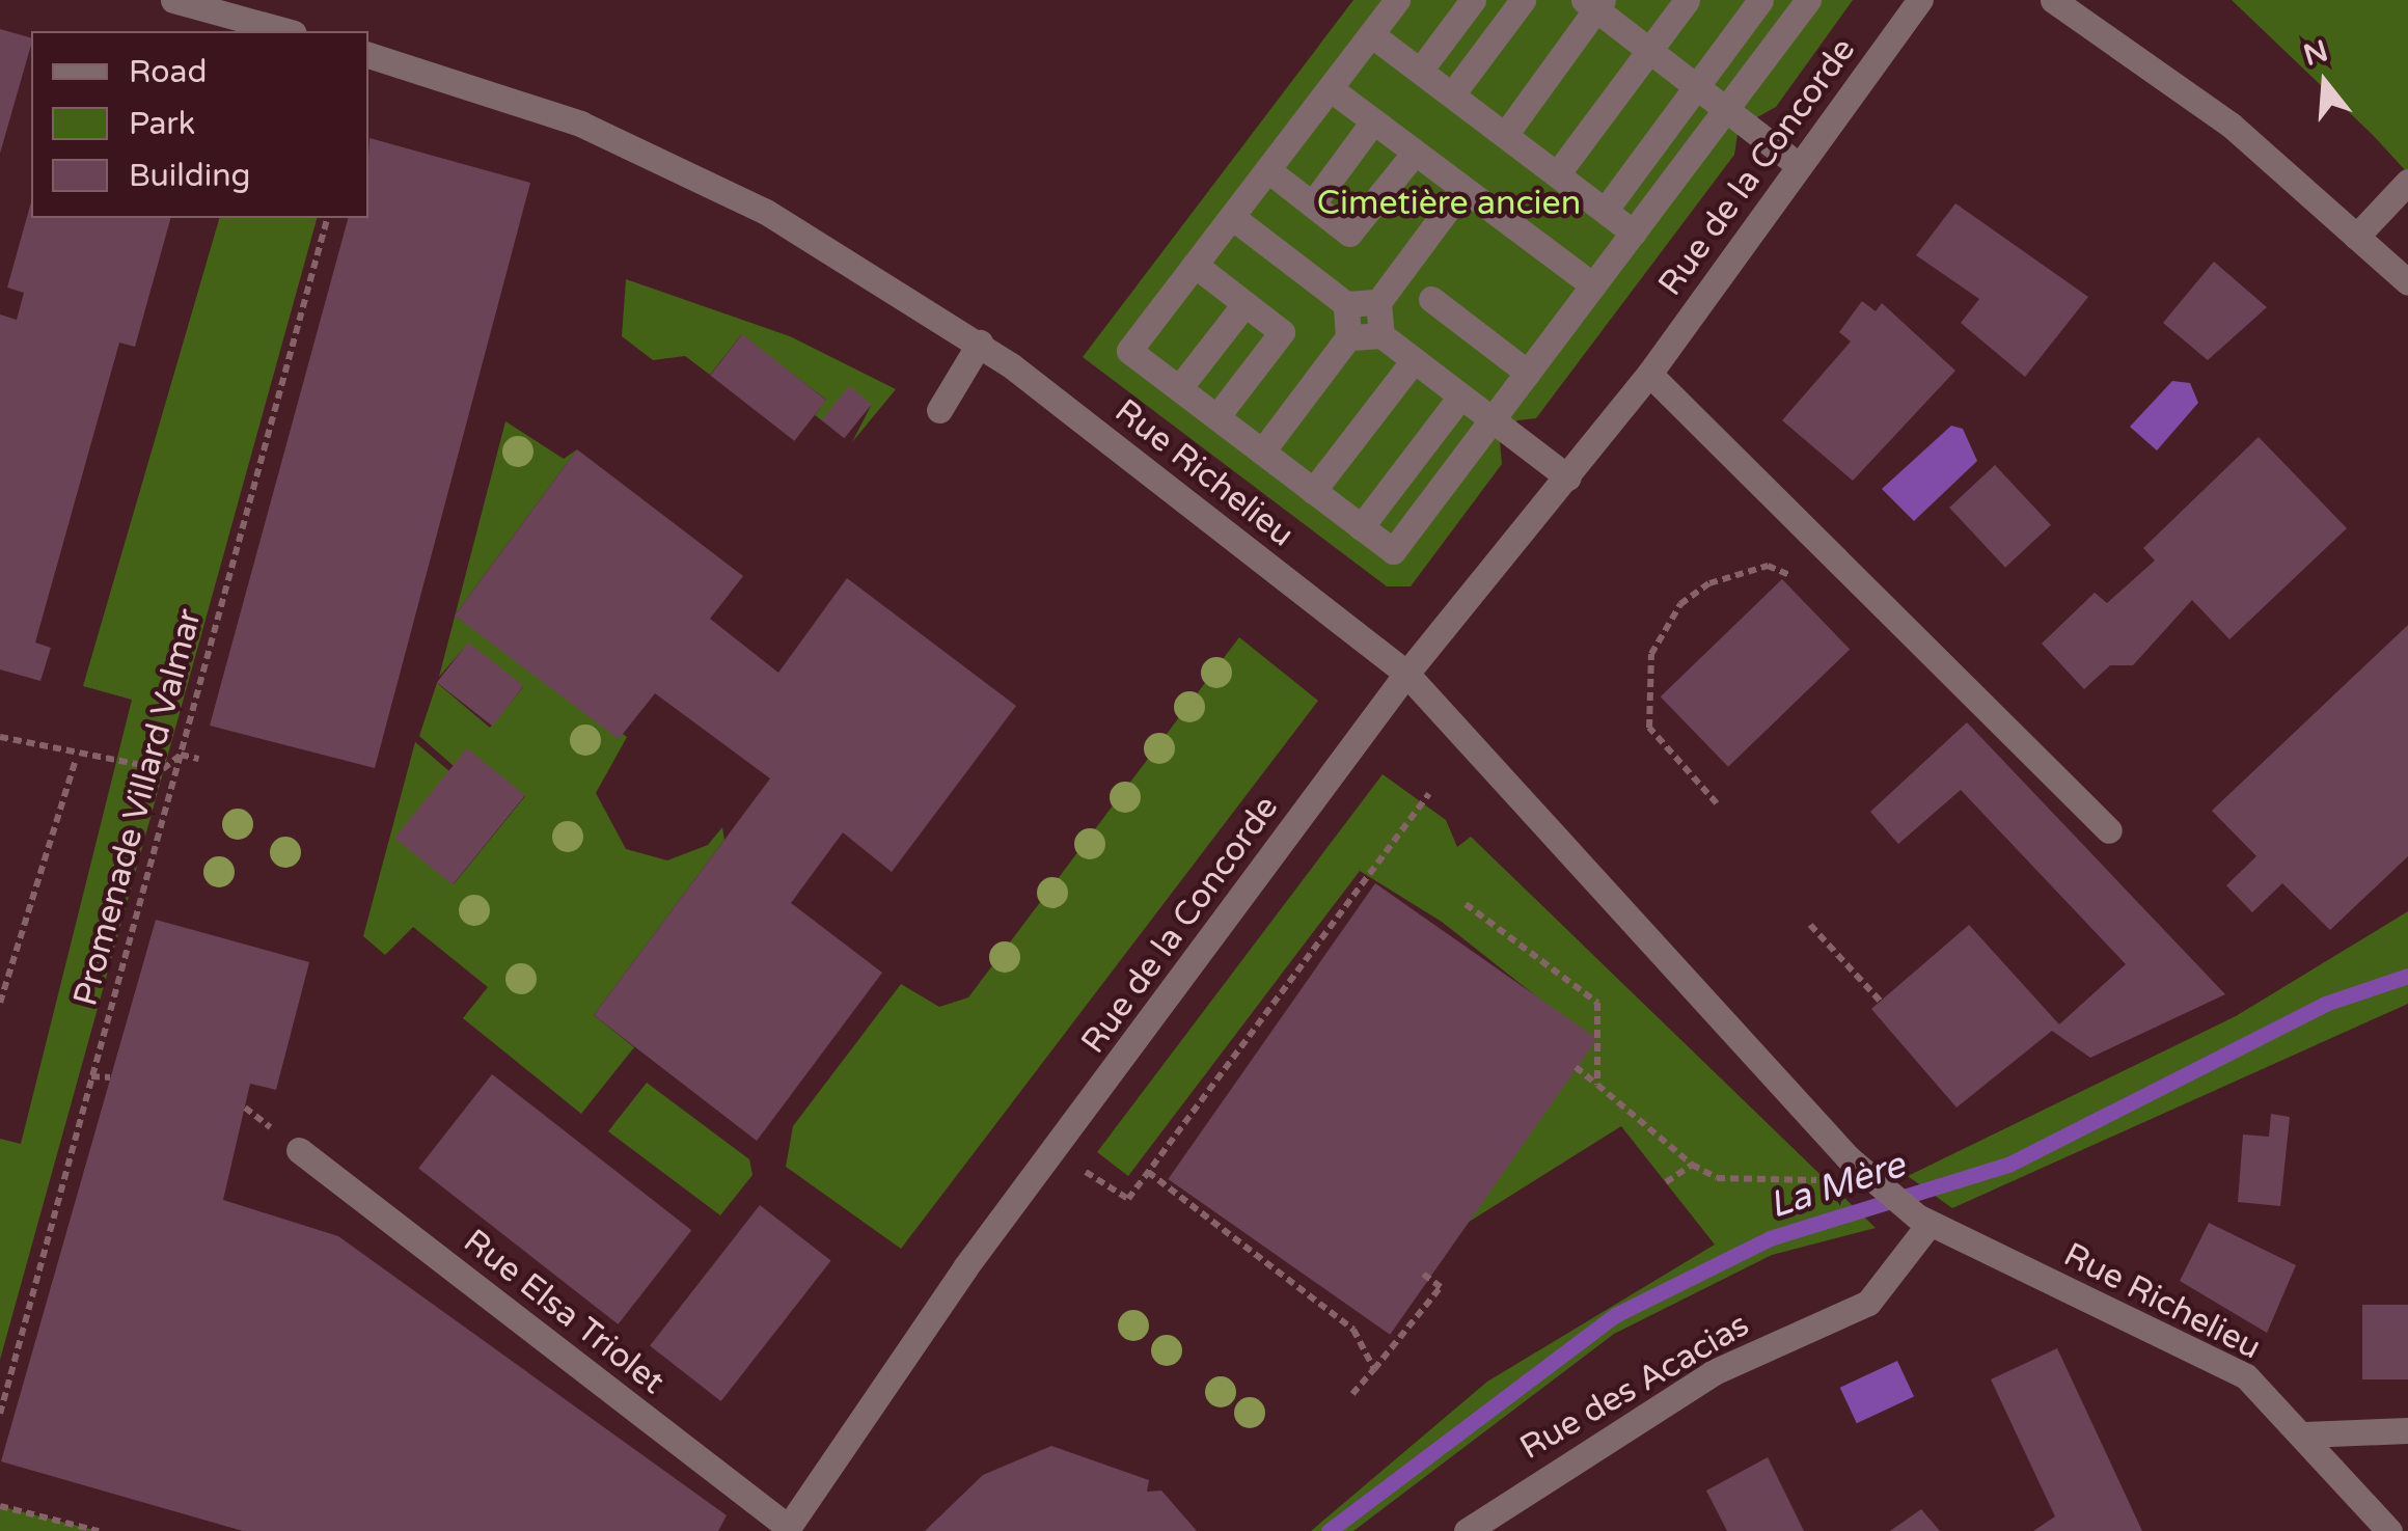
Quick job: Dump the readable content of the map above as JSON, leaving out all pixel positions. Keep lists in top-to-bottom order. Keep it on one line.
{"streets":{"street":["Rue de la Concorde","Rue Richelieu","Rue Elsa Triolet","Rue des Acacias"],"path":["Promenade Villard Valmar"]},"crossings":[["Rue de la Concorde","Rue Richelieu"],["Rue de la Concorde","Rue Elsa Triolet"],["Rue Richelieu","Rue des Acacias"]],"water":["La Mère"],"parks":["Cimetière ancien"],"legend":["Road","Park","Building"],"north":"top"}
